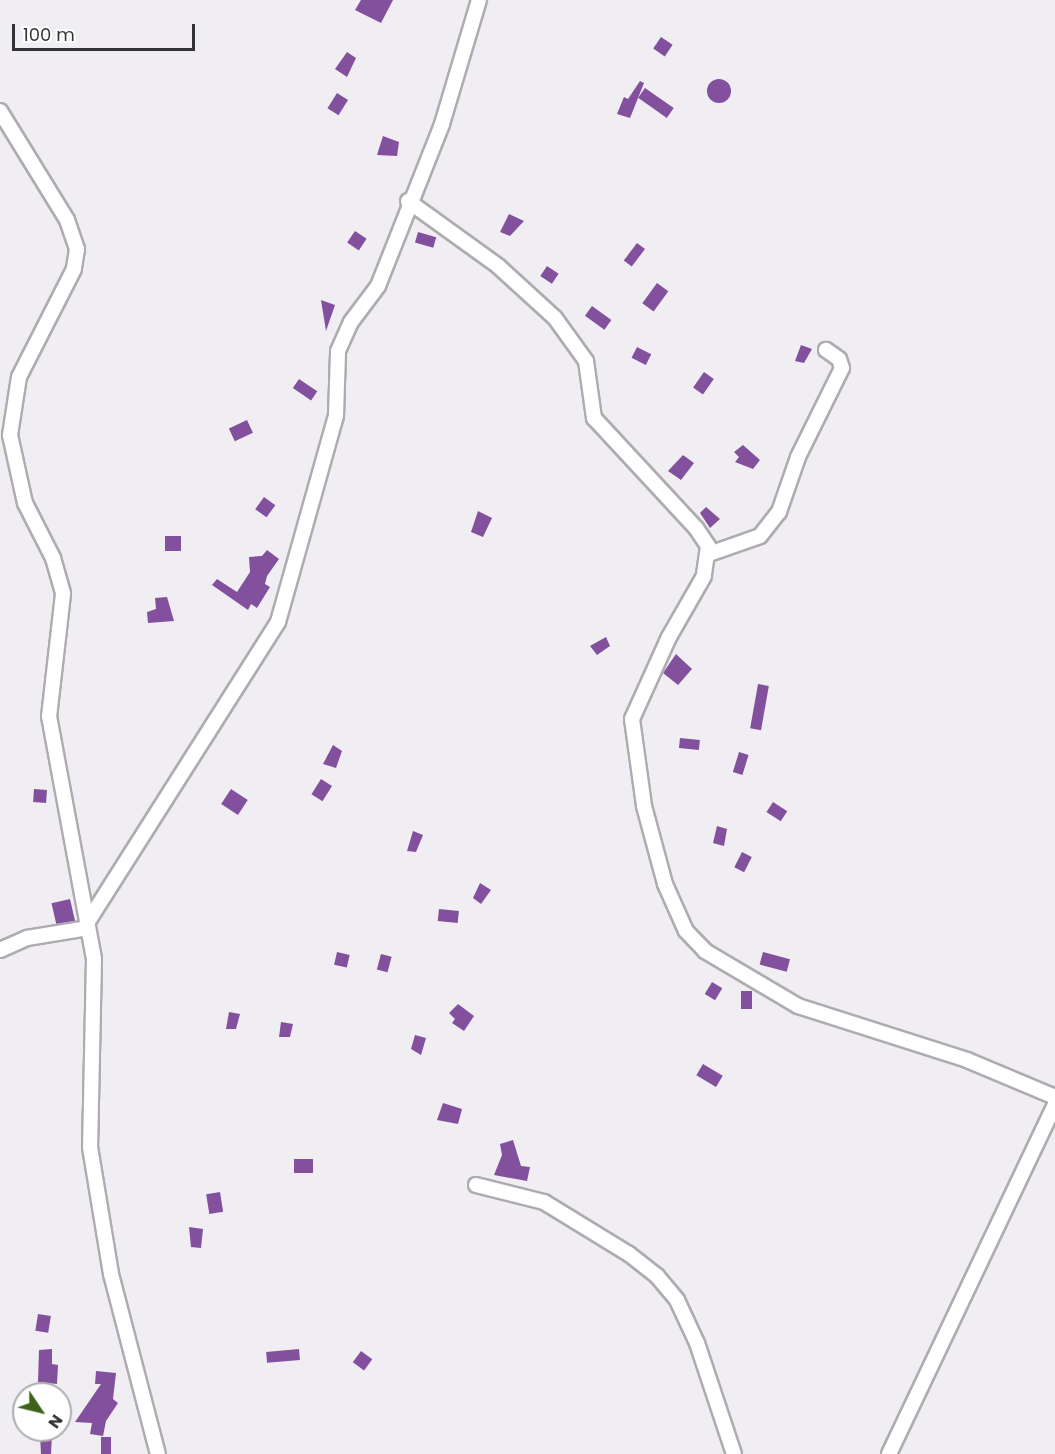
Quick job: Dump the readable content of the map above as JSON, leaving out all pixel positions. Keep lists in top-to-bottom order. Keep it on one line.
{"scale_bar":"100 m","north":"bottom right"}
